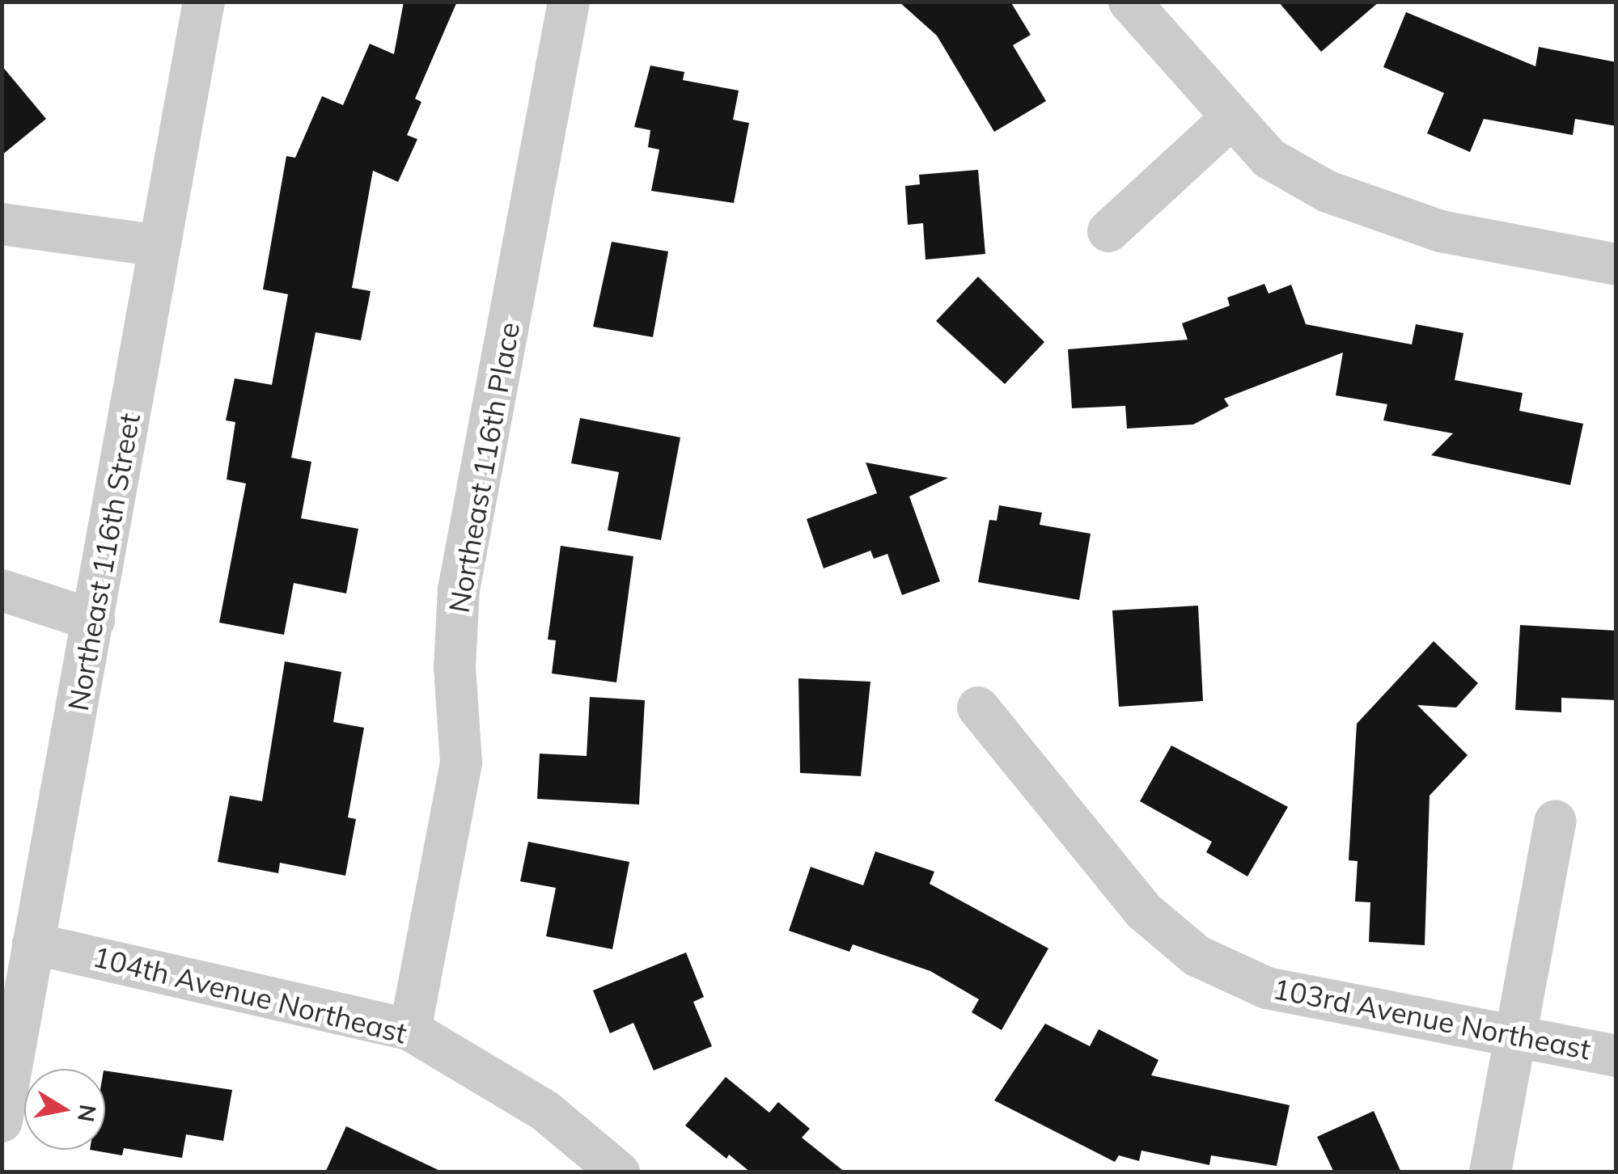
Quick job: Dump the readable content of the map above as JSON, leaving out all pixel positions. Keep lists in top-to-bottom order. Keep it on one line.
{"streets":{"street":["Northeast 116th Place","Northeast 116th Street","104th Avenue Northeast","103rd Avenue Northeast"]},"crossings":[["Northeast 116th Place","104th Avenue Northeast"],["Northeast 116th Street","104th Avenue Northeast"]],"north":"right"}
